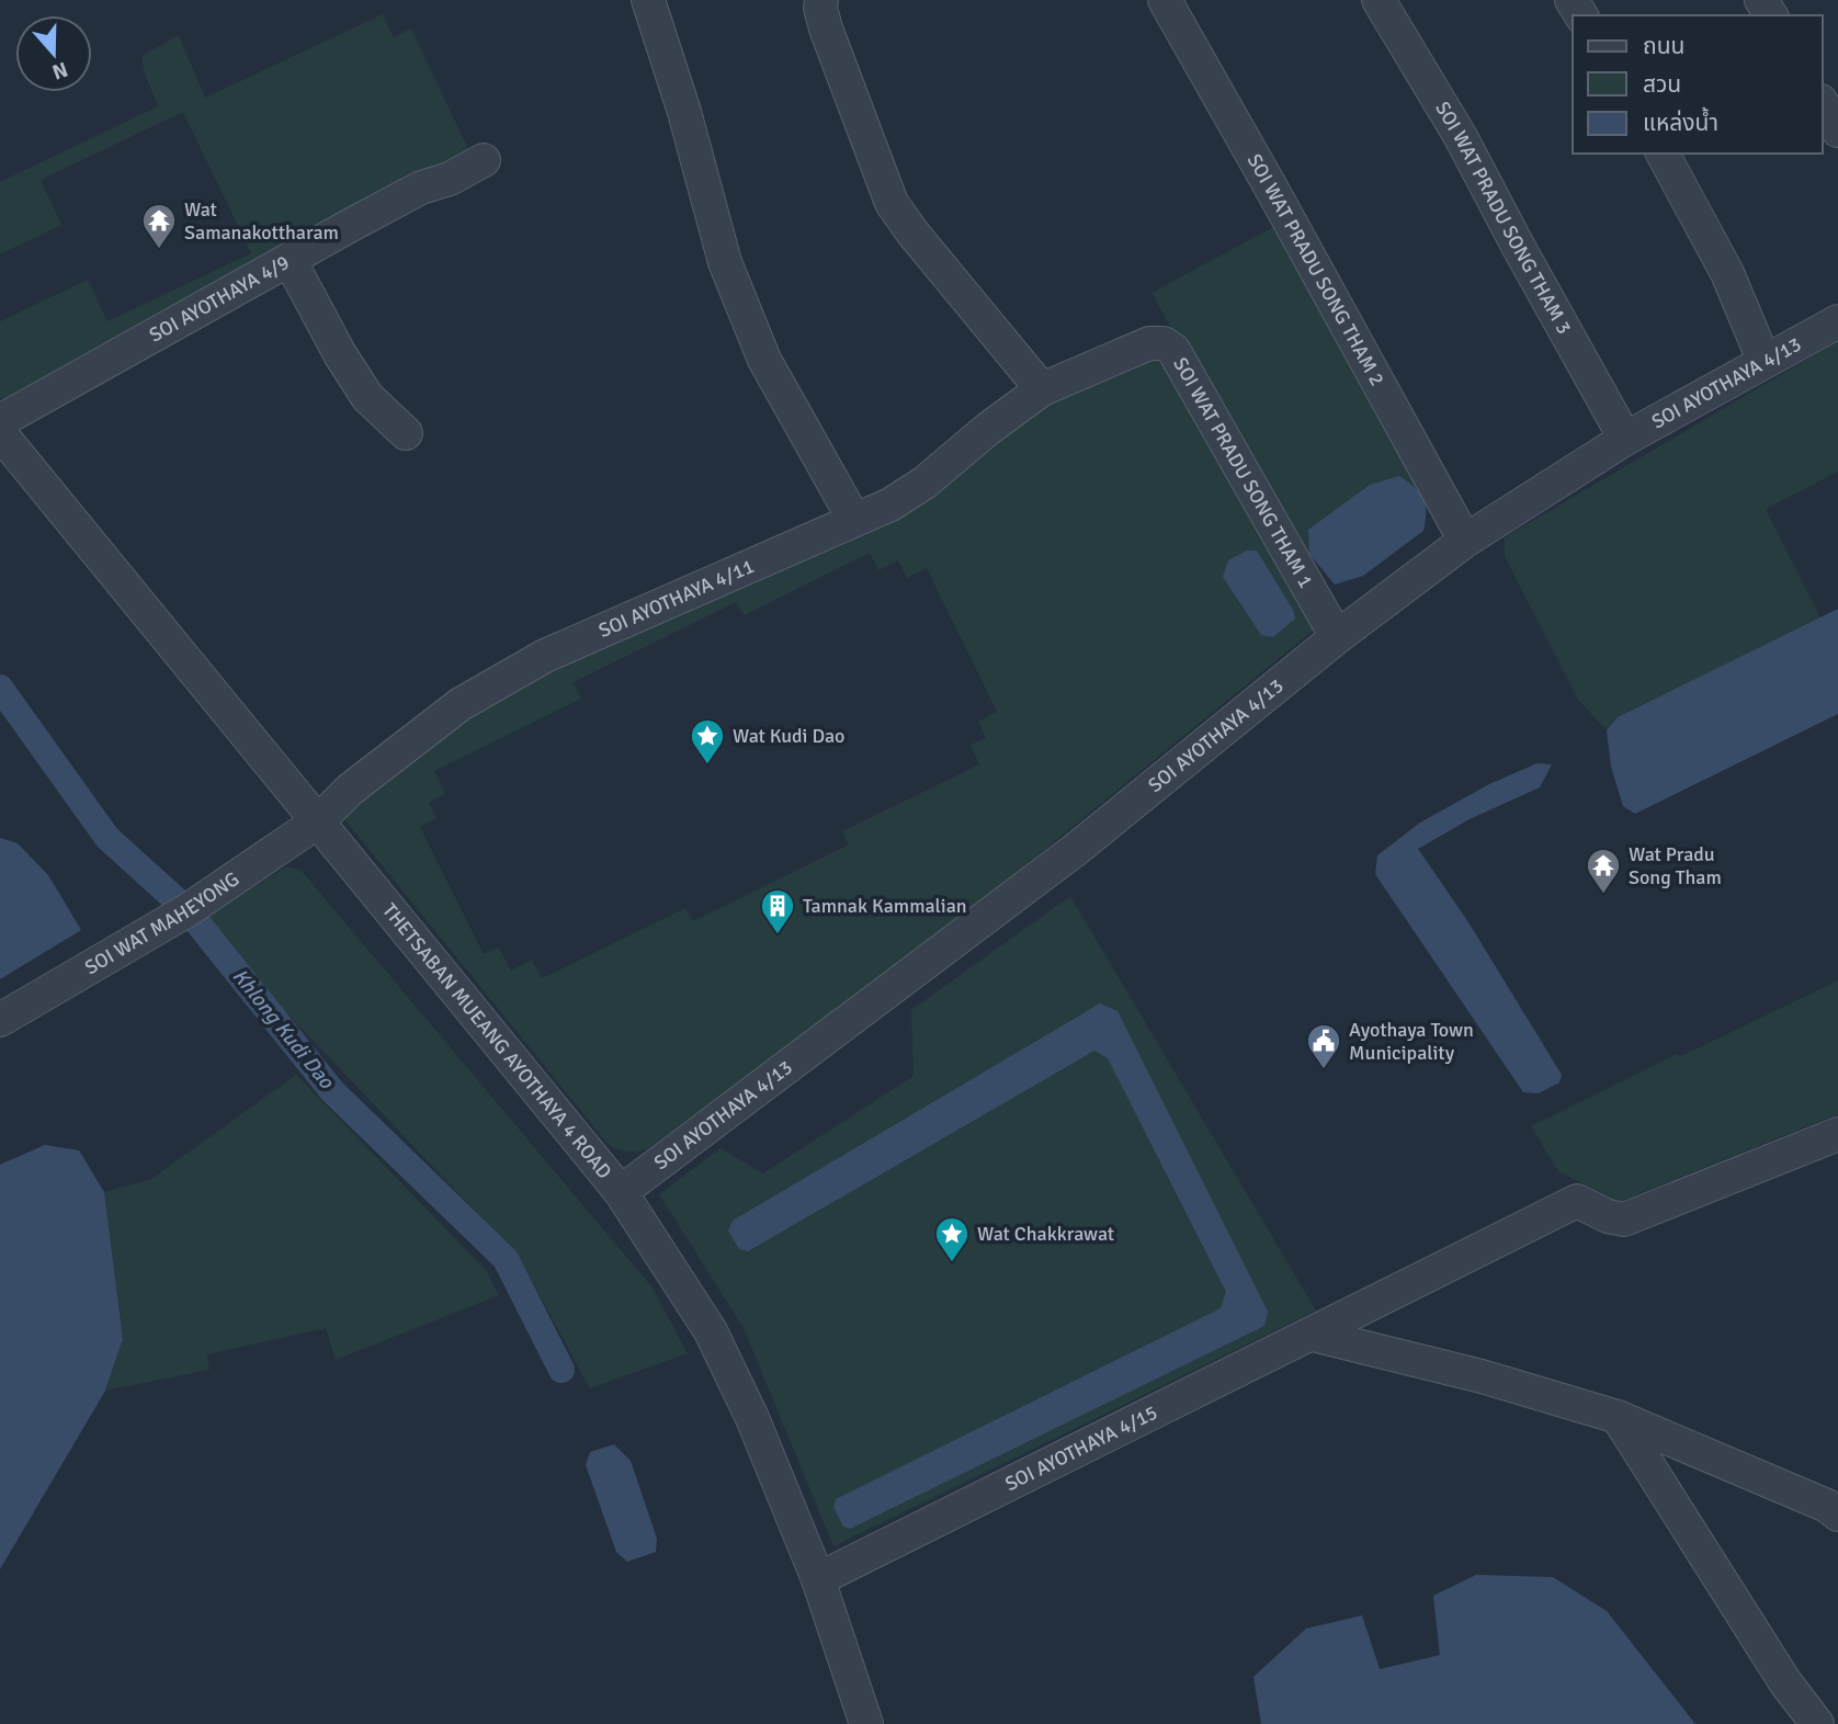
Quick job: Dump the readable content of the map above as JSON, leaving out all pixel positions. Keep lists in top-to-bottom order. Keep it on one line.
{"streets":{"street":["SOI WAT PRADU SONG THAM 3","SOI WAT PRADU SONG THAM 2","SOI AYOTHAYA 4/9","SOI AYOTHAYA 4/13","SOI WAT PRADU SONG THAM 1","SOI AYOTHAYA 4/11","SOI WAT MAHEYONG","THETSABAN MUEANG AYOTHAYA 4 ROAD","SOI AYOTHAYA 4/15"]},"crossings":[["SOI WAT PRADU SONG THAM 3","SOI AYOTHAYA 4/13"],["SOI WAT PRADU SONG THAM 2","SOI AYOTHAYA 4/13"],["SOI AYOTHAYA 4/13","SOI WAT PRADU SONG THAM 1"],["SOI AYOTHAYA 4/13","THETSABAN MUEANG AYOTHAYA 4 ROAD"],["SOI WAT PRADU SONG THAM 1","SOI AYOTHAYA 4/11"],["SOI AYOTHAYA 4/11","SOI WAT MAHEYONG"],["SOI AYOTHAYA 4/11","THETSABAN MUEANG AYOTHAYA 4 ROAD"],["SOI WAT MAHEYONG","THETSABAN MUEANG AYOTHAYA 4 ROAD"],["THETSABAN MUEANG AYOTHAYA 4 ROAD","SOI AYOTHAYA 4/15"]],"water":["Khlong Kudi Dao"],"places":{"temple":["Wat Samanakottharam","Wat Pradu Song Tham"],"place":["Wat Kudi Dao","Wat Chakkrawat"],"building":["Tamnak Kammalian"],"public building":["Ayothaya Town Municipality"]},"legend":["ถนน","สวน","แหล่งน้ำ"],"north":"bottom"}
